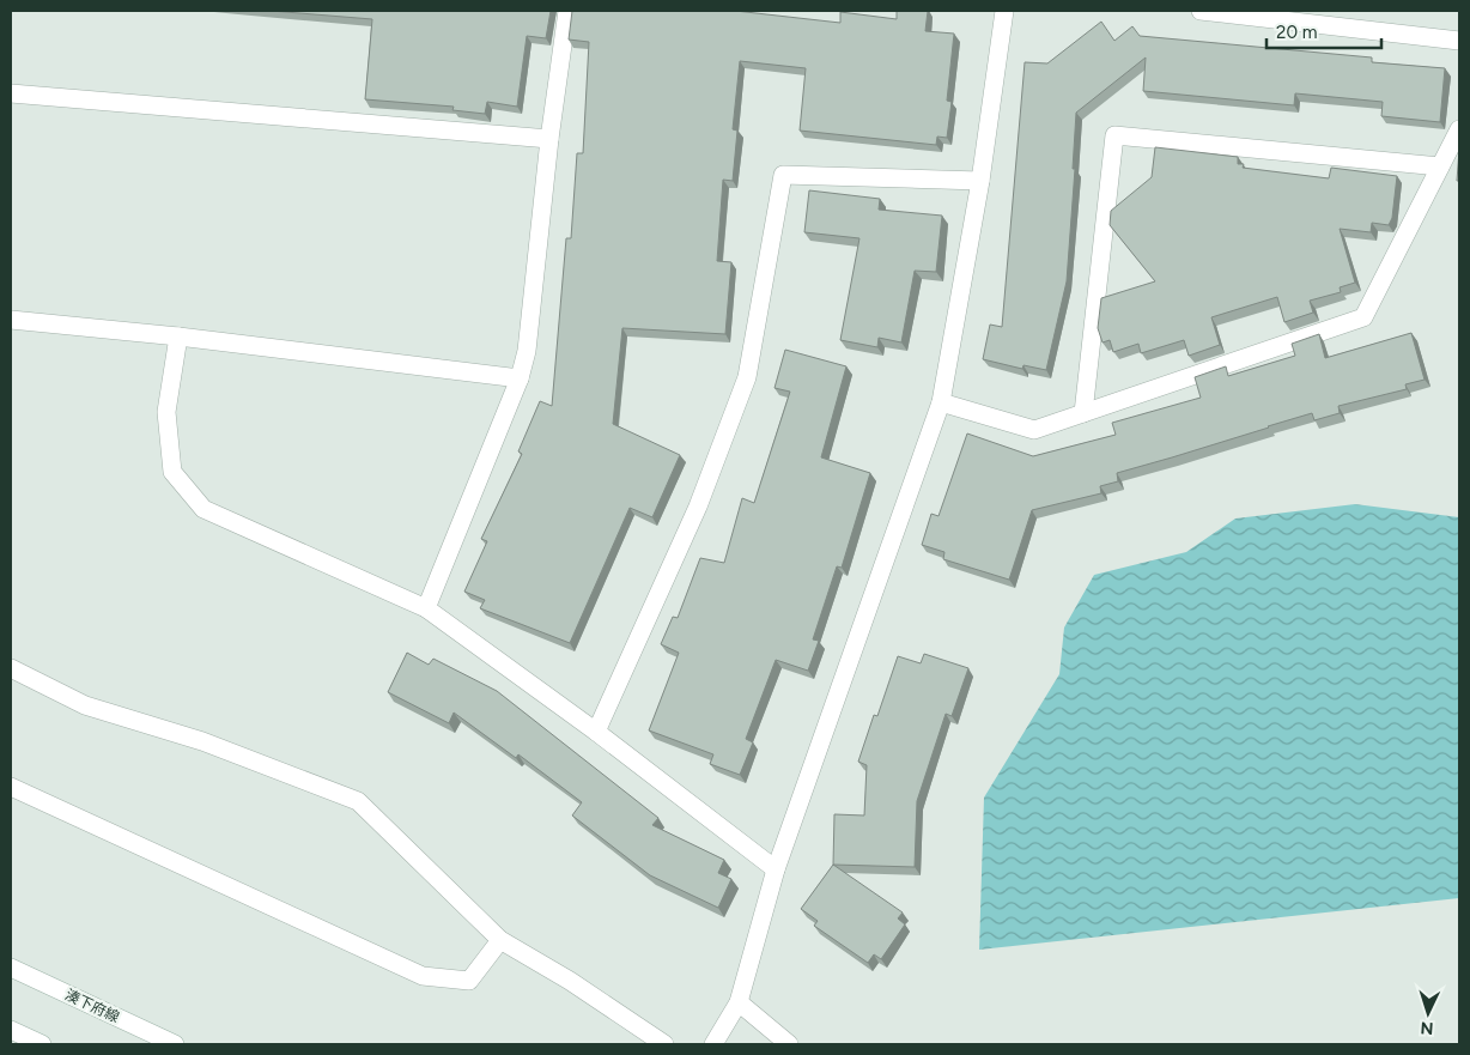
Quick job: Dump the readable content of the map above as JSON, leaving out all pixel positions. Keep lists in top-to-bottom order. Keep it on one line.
{"streets":{"street":["湊下府線"]},"scale_bar":"20 m","north":"bottom"}
